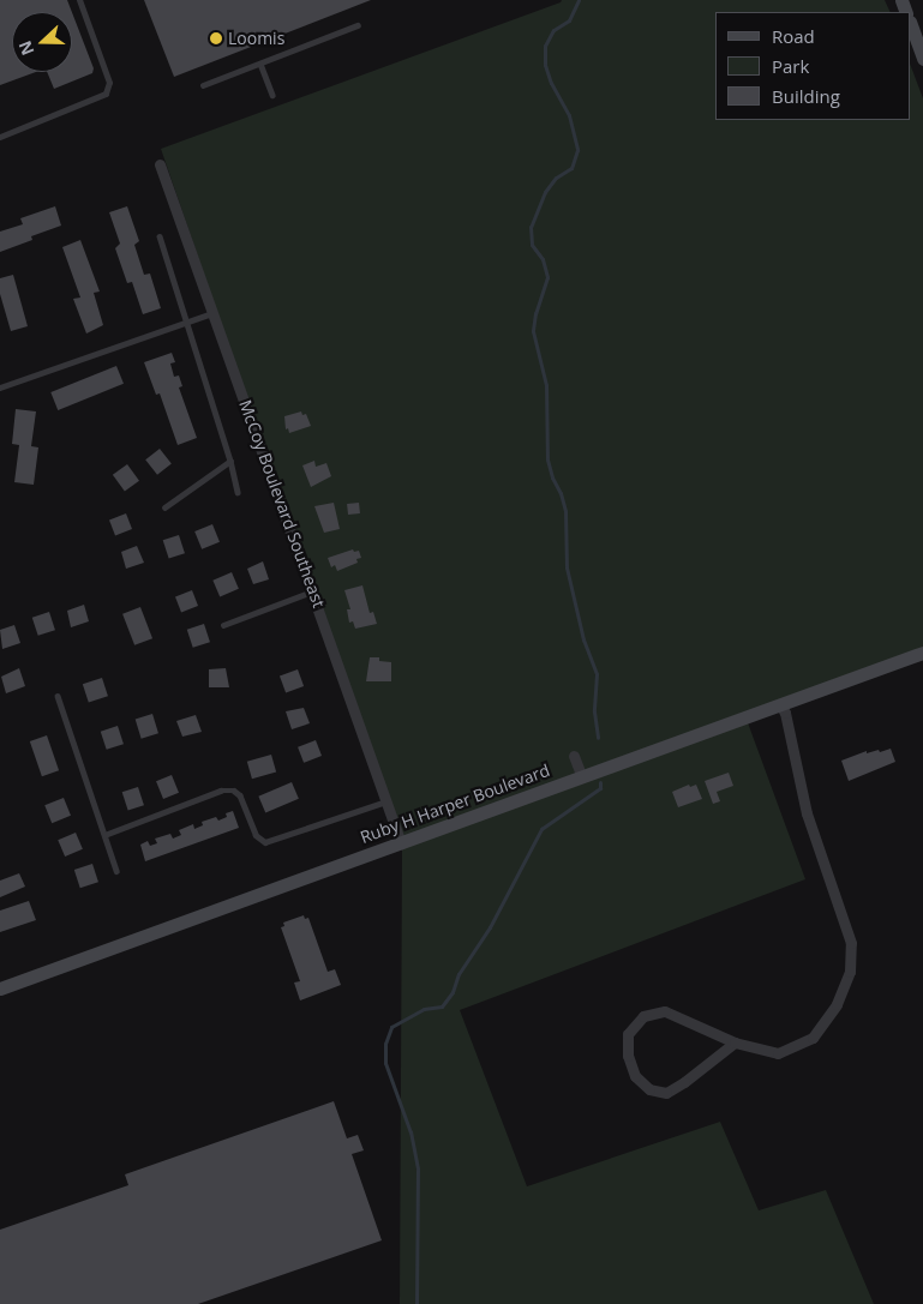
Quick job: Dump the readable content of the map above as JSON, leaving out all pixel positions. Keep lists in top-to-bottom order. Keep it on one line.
{"streets":{"street":["McCoy Boulevard Southeast","Ruby H Harper Boulevard"]},"crossings":[["McCoy Boulevard Southeast","Ruby H Harper Boulevard"]],"places":["Loomis"],"legend":["Road","Park","Building"],"north":"left"}
